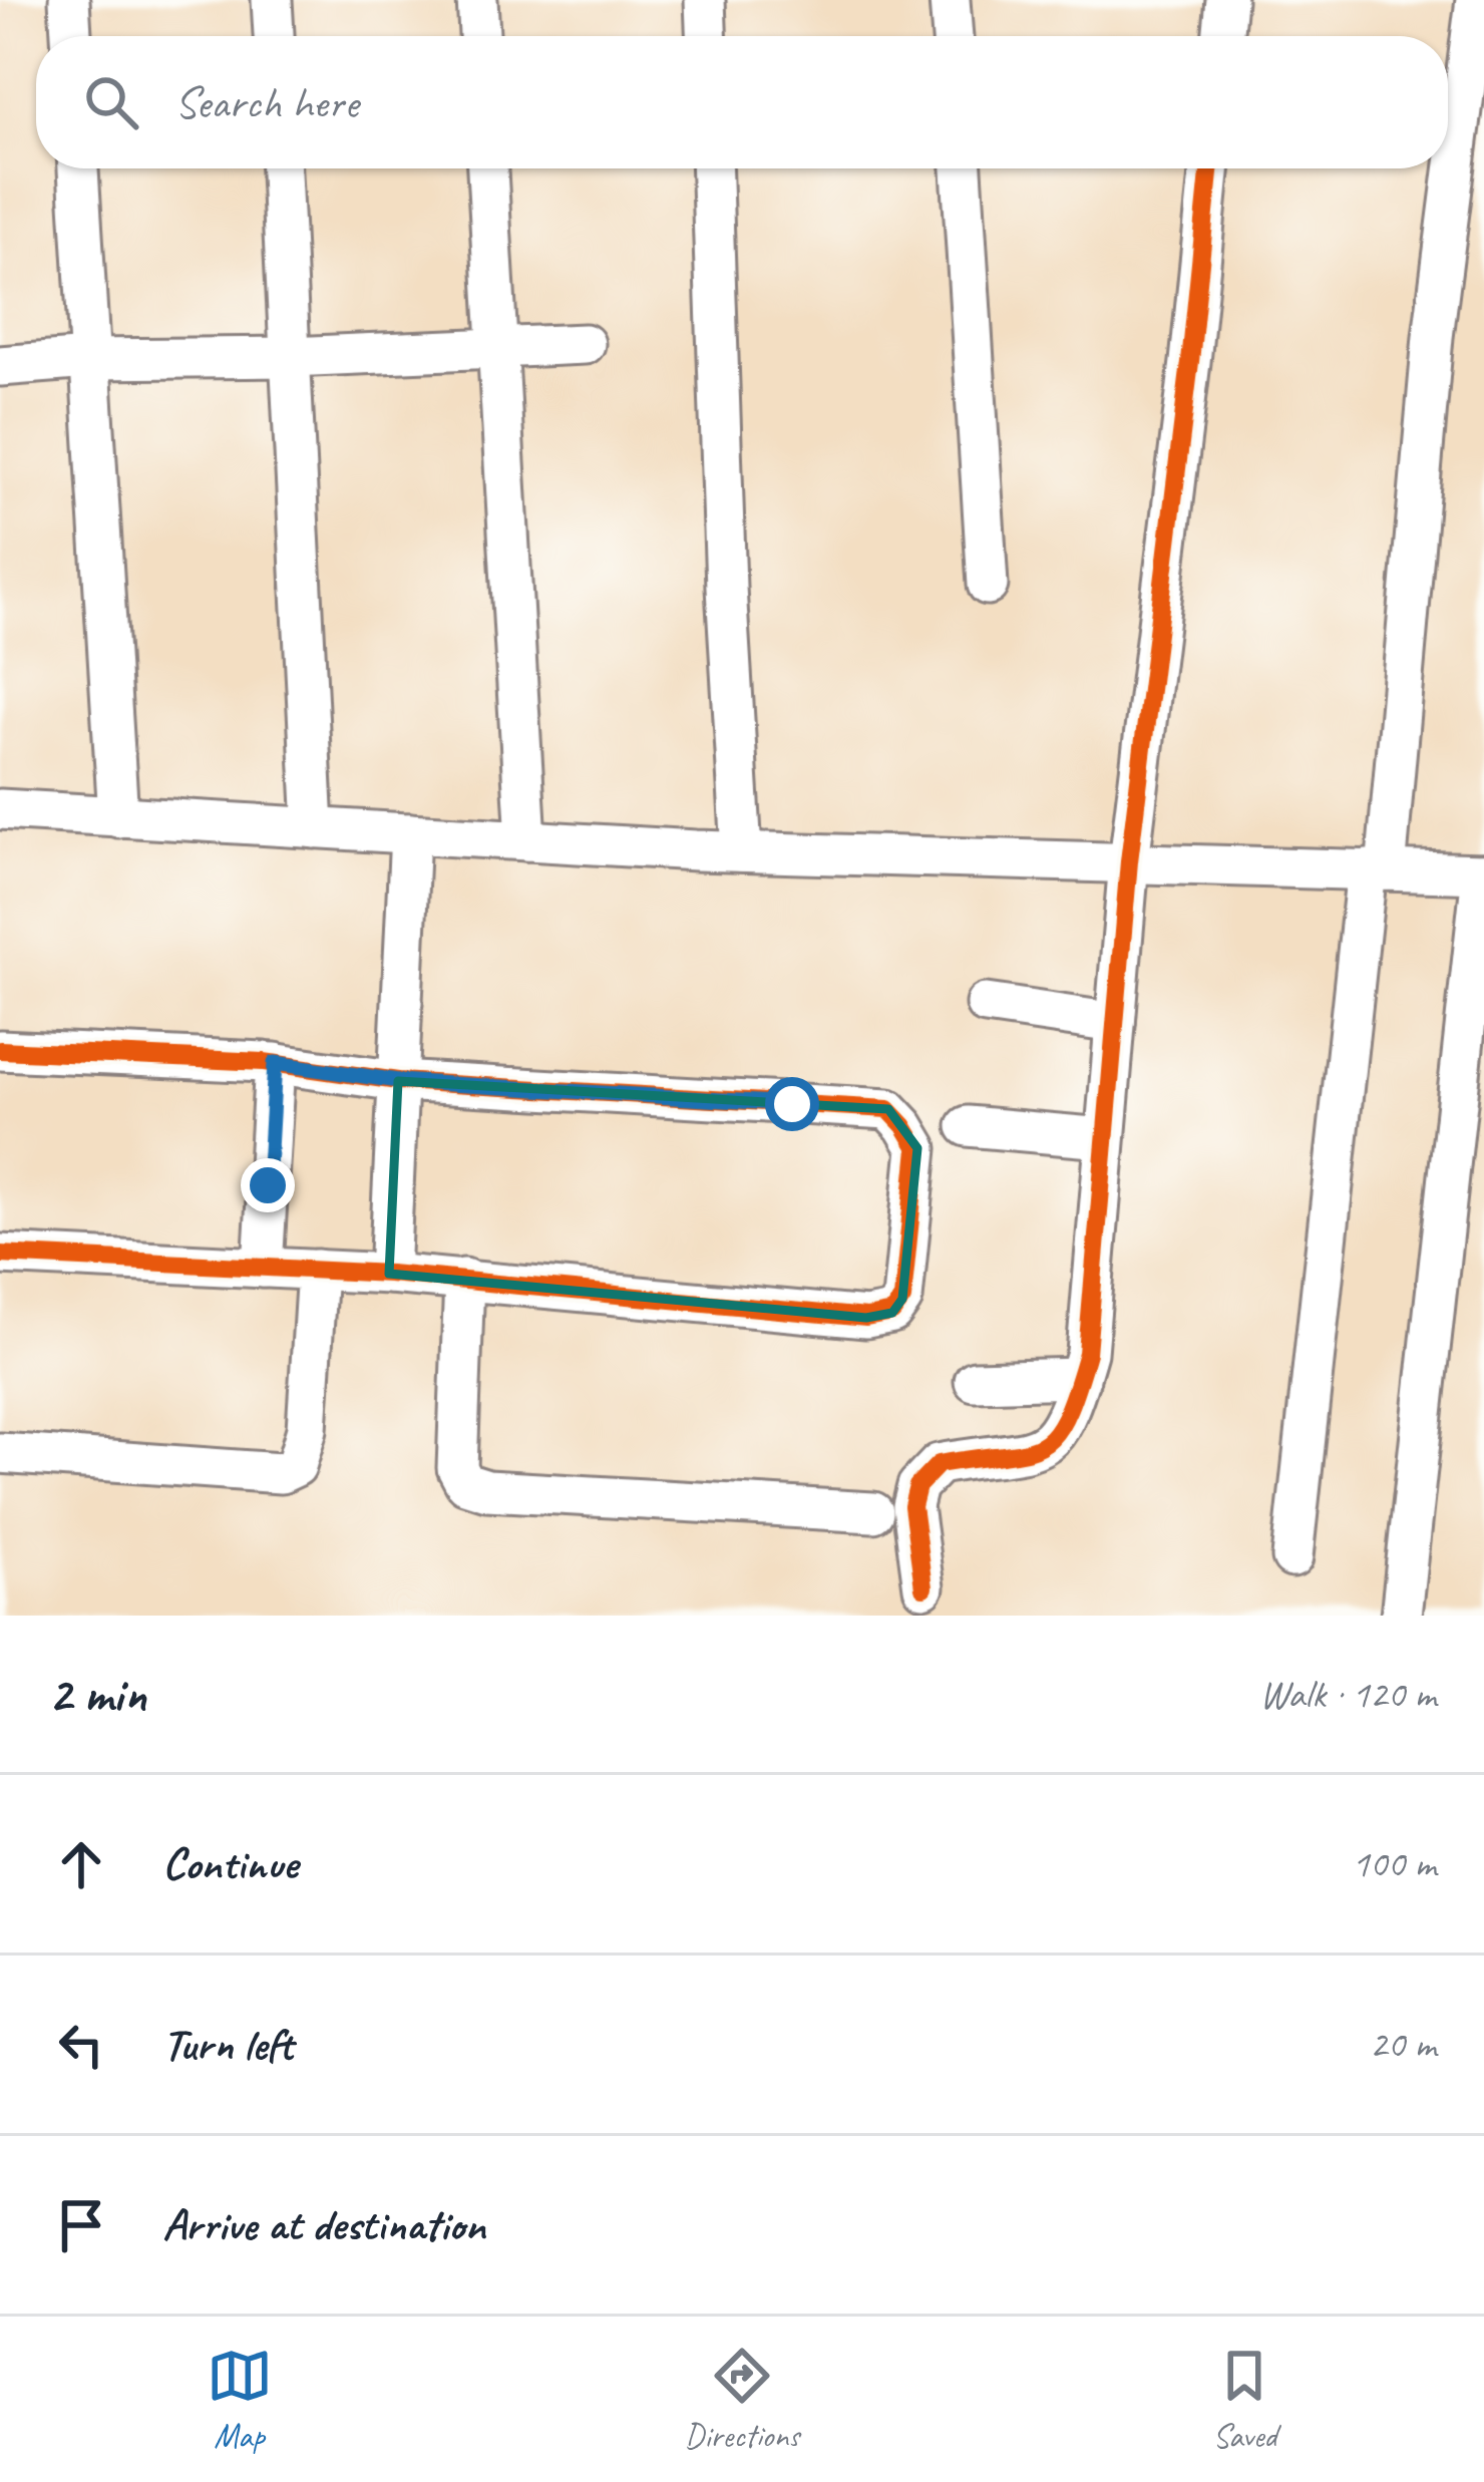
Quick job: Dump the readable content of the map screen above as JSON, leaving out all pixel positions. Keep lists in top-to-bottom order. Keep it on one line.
{"page":{"search":"Search here","heading":["2 min","Walk · 120 m"],"list":[["Continue","100 m"],["Turn left","20 m"],"Arrive at destination"],"nav":["Map","Directions","Saved"]}}
